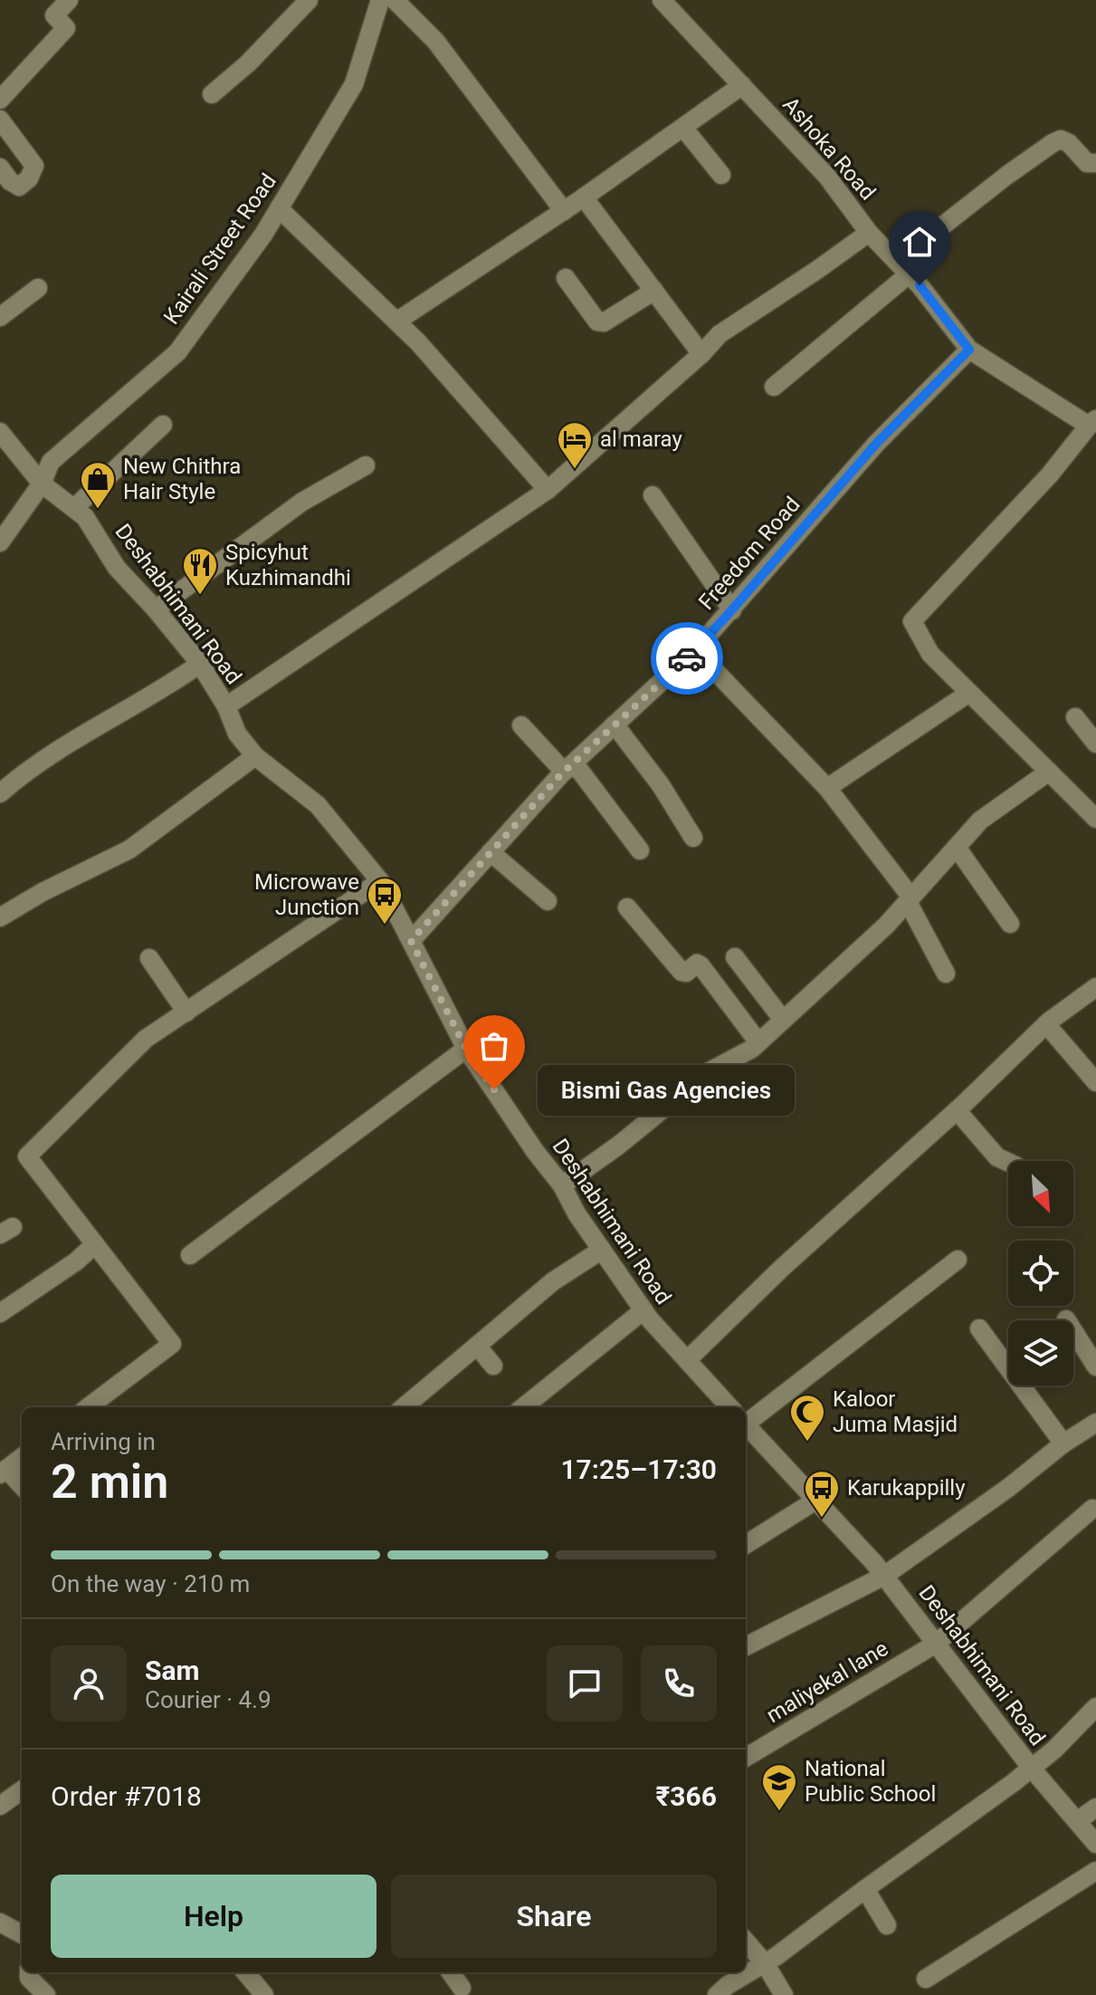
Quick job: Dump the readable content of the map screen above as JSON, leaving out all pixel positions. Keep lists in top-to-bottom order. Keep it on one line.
{"streets":{"street":["Ashoka Road","Kairali Street Road","Freedom Road","Deshabhimani Road","maliyekal lane"]},"crossings":[["Ashoka Road","Freedom Road"],["Kairali Street Road","Deshabhimani Road"],["Freedom Road","Deshabhimani Road"],["Deshabhimani Road","maliyekal lane"]],"places":{"hotel":["al maray"],"shop":["New Chithra Hair Style"],"restaurant":["Spicyhut Kuzhimandhi"],"bus stop":["Microwave Junction","Karukappilly"],"other":["Bismi Gas Agencies"],"mosque":["Kaloor Juma Masjid"],"school or university":["National Public School"]},"north":"bottom right","page":{"bubble":"Bismi Gas Agencies","heading":["2 min","Arriving in","17:25–17:30"],"panel":["Sam","Courier · 4.9","Order #7018","₹366"],"bar":"On the way · 210 m","buttons":["Help","Share"]}}
